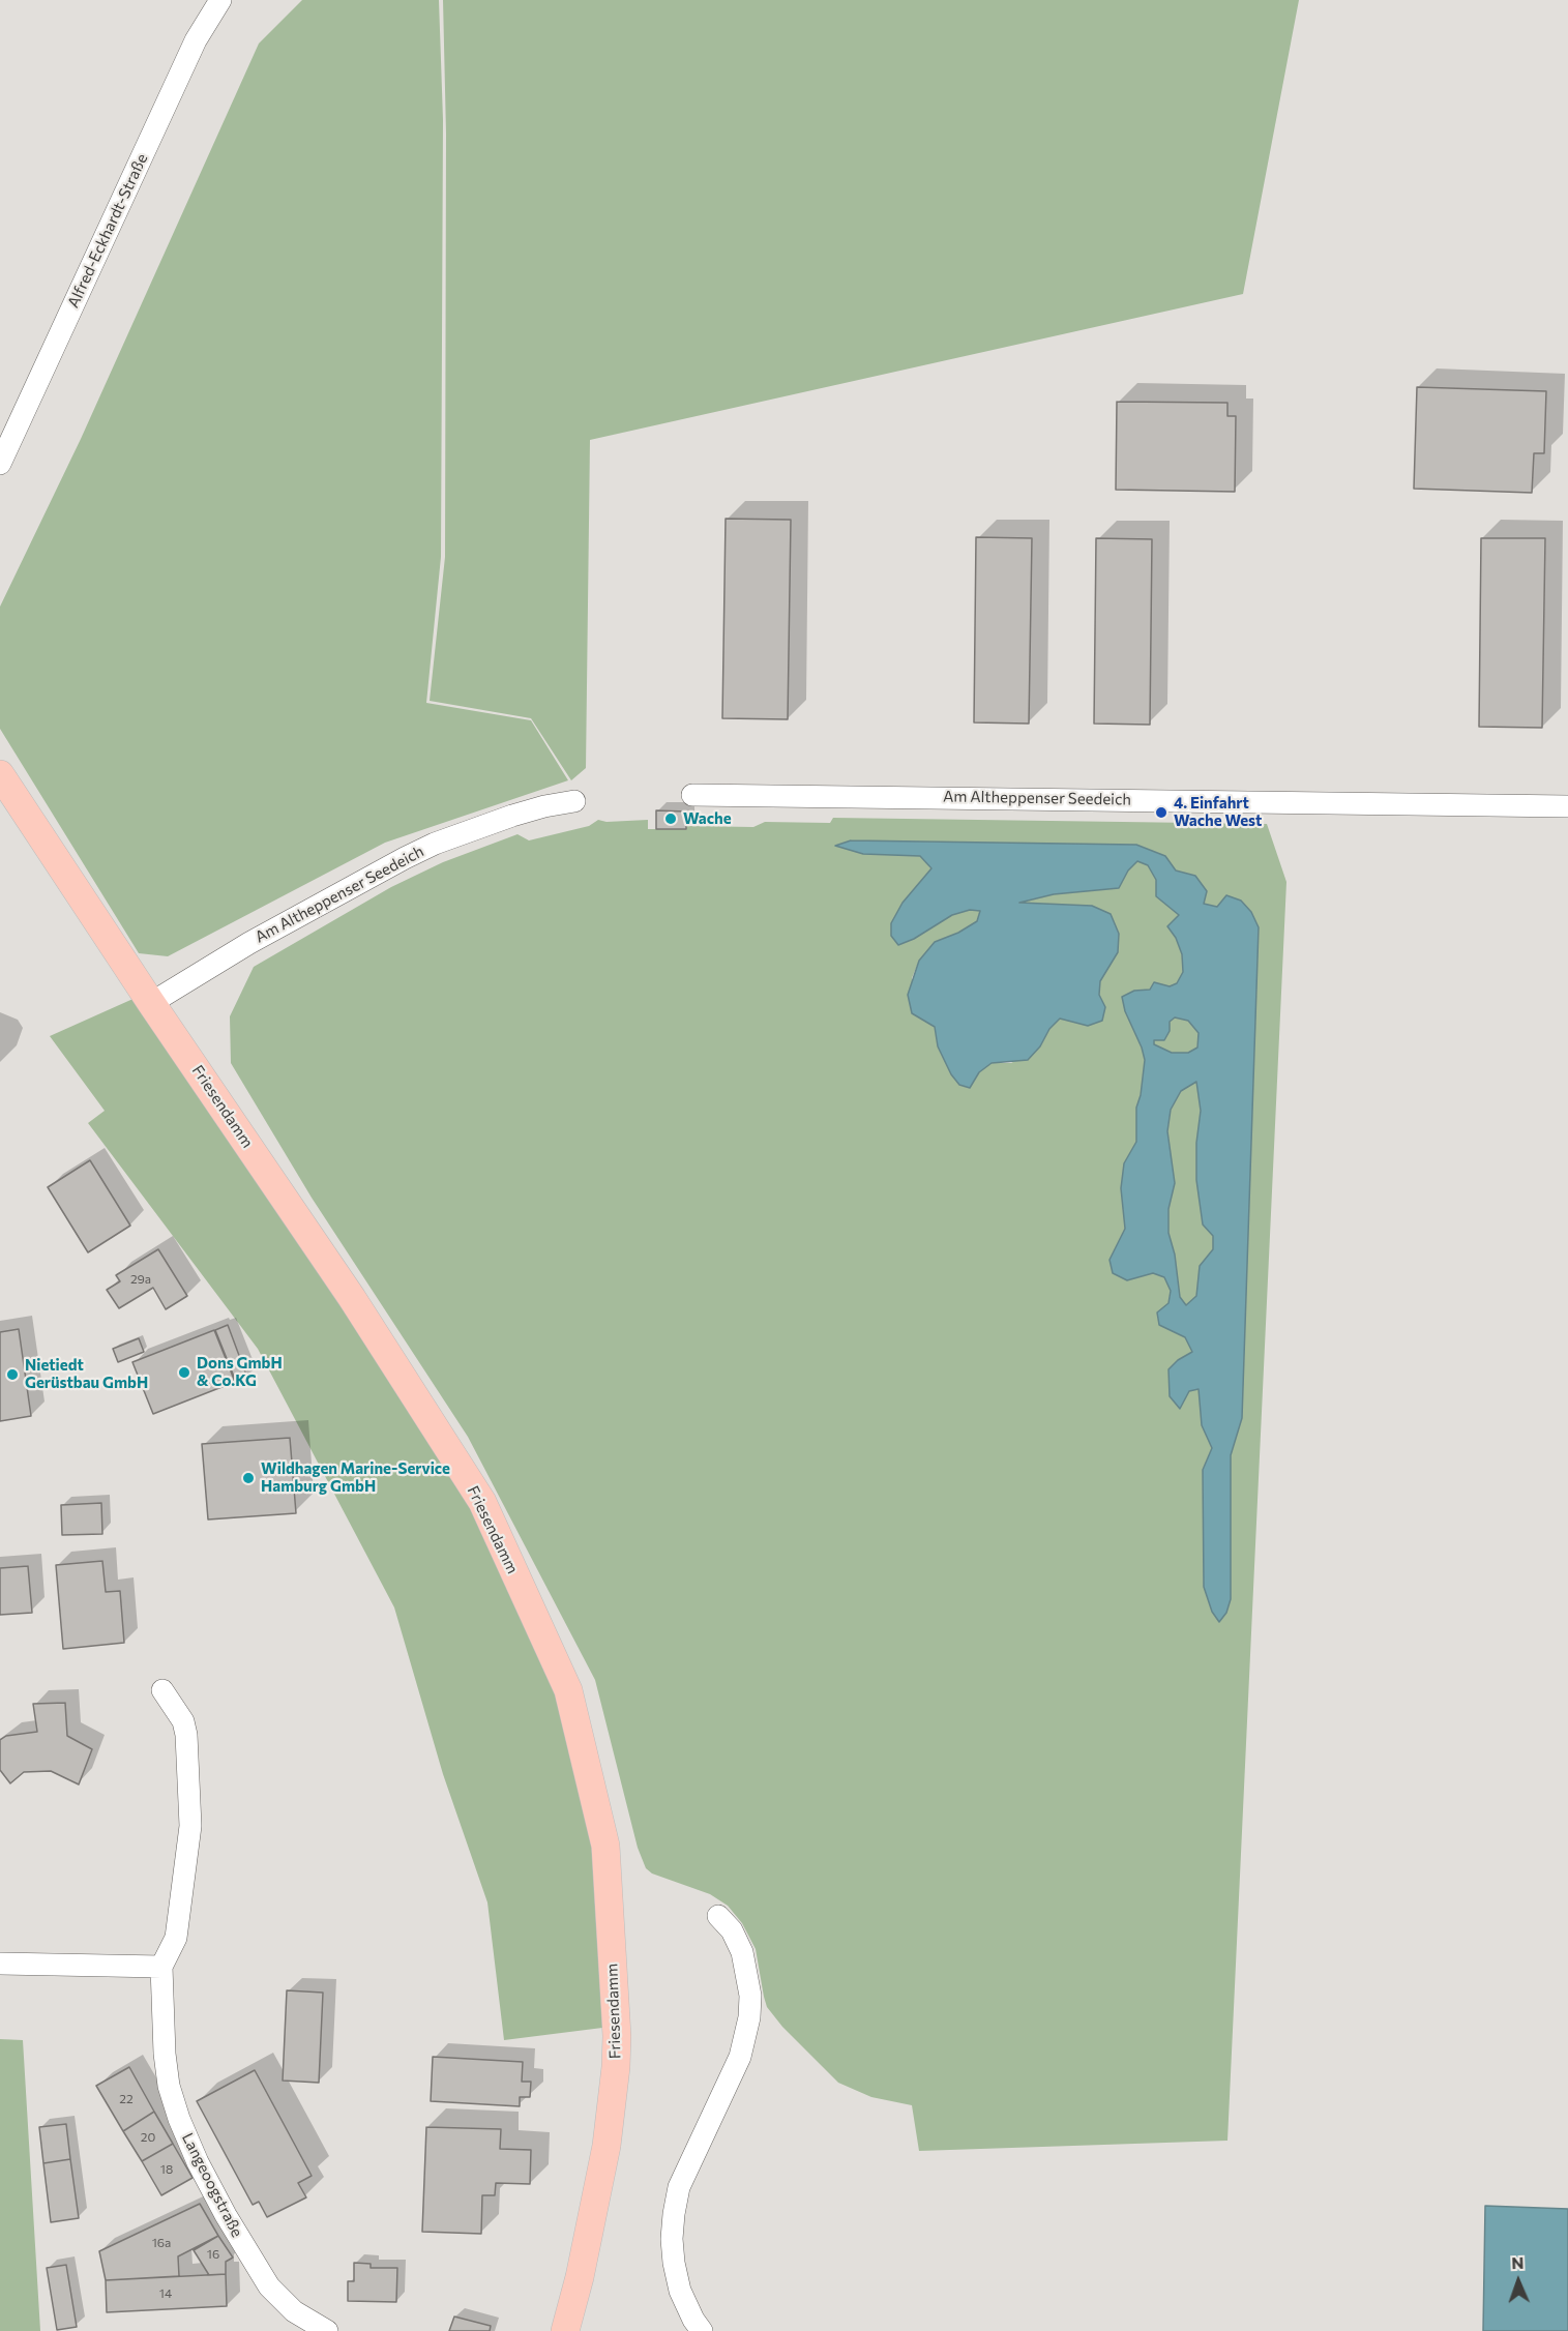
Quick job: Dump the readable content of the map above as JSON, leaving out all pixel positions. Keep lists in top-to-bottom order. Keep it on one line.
{"streets":{"main road":["Friesendamm"],"street":["Alfred-Eckhardt-Straße","Am Altheppenser Seedeich","Langeoogstraße"]},"crossings":[["Am Altheppenser Seedeich","Friesendamm"]],"places":["4. Einfahrt Wache West","Wache","Dons GmbH & Co.KG","Nietiedt Gerüstbau GmbH","Wildhagen Marine-Service Hamburg GmbH"],"house_numbers":["29a","22","20","18","16a","16","14"],"north":"top"}
